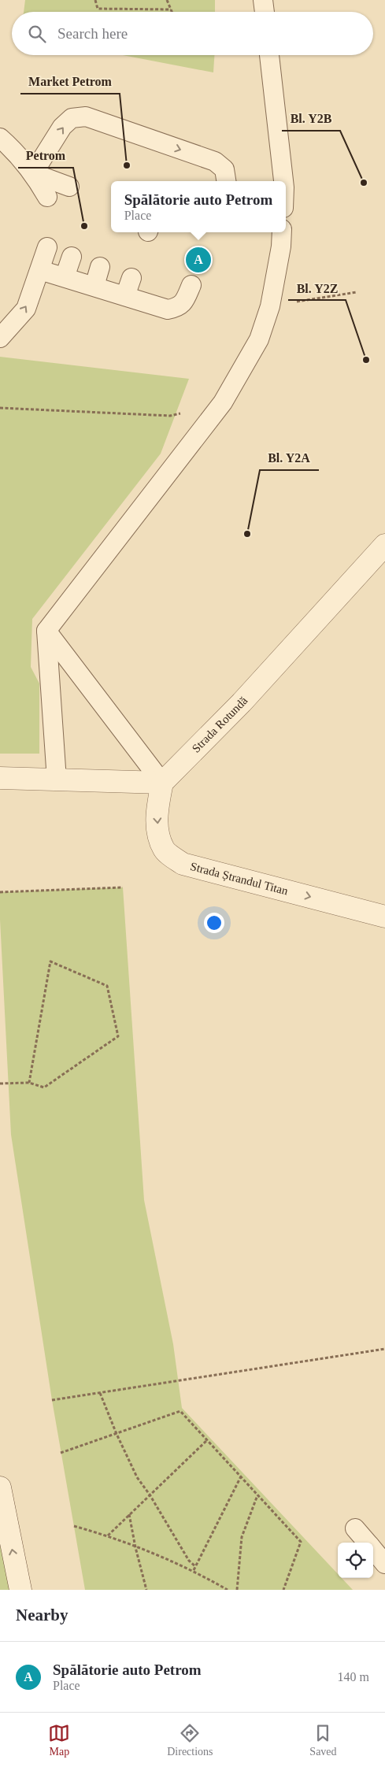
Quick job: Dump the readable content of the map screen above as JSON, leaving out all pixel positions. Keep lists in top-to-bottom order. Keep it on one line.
{"streets":{"street":["Strada Rotundă","Strada Ștrandul Titan"]},"crossings":[["Strada Rotundă","Strada Ștrandul Titan"]],"one_way":["Strada Ștrandul Titan"],"places":["Market Petrom","Bl. Y2B","Petrom","Bl. Y2Z","Bl. Y2A"],"page":{"search":"Search here","popup":["Spălătorie auto Petrom","Place"],"pins":"A","heading":"Nearby","list":[{"mark":"A","name":"Spălătorie auto Petrom","note":"Place","value":"140 m"}],"nav":["Map","Directions","Saved"]}}
